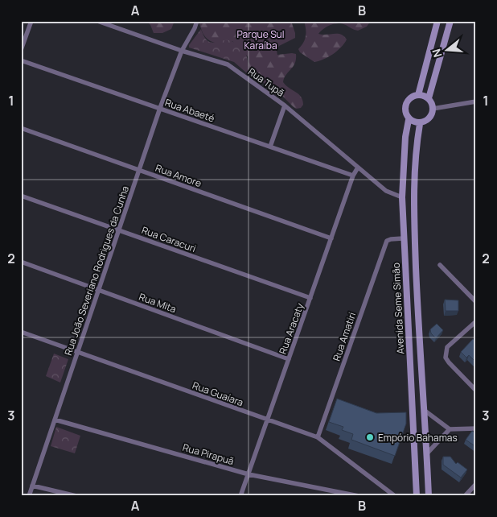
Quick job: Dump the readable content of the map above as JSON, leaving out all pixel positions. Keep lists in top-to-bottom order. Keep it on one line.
{"streets":{"main road":["Avenida Seme Simão"],"street":["Rua Tupã","Rua Abaeté","Rua Amore","Rua Caracuri","Rua João Severiano Rodrigues da Cunha","Rua Mita","Rua Aracaty","Rua Amatiri","Rua Guaíara","Rua Pirapuã"]},"crossings":[["Rua Tupã","Rua João Severiano Rodrigues da Cunha"],["Rua Tupã","Avenida Seme Simão"],["Rua Tupã","Rua Aracaty"],["Rua Abaeté","Rua João Severiano Rodrigues da Cunha"],["Rua Abaeté","Rua Aracaty"],["Rua Amore","Rua João Severiano Rodrigues da Cunha"],["Rua Amore","Rua Aracaty"],["Rua Caracuri","Rua João Severiano Rodrigues da Cunha"],["Rua Caracuri","Rua Aracaty"],["Rua João Severiano Rodrigues da Cunha","Rua Mita"],["Rua João Severiano Rodrigues da Cunha","Rua Guaíara"],["Rua João Severiano Rodrigues da Cunha","Rua Pirapuã"],["Rua Mita","Rua Aracaty"],["Avenida Seme Simão","Rua Amatiri"],["Rua Aracaty","Rua Guaíara"],["Rua Aracaty","Rua Pirapuã"],["Rua Amatiri","Rua Guaíara"]],"parks":["Parque Sul Karaíba"],"places":["Empório Bahamas"],"north":"left","grid":{"columns":["A","B"],"rows":["1","2","3"]}}
